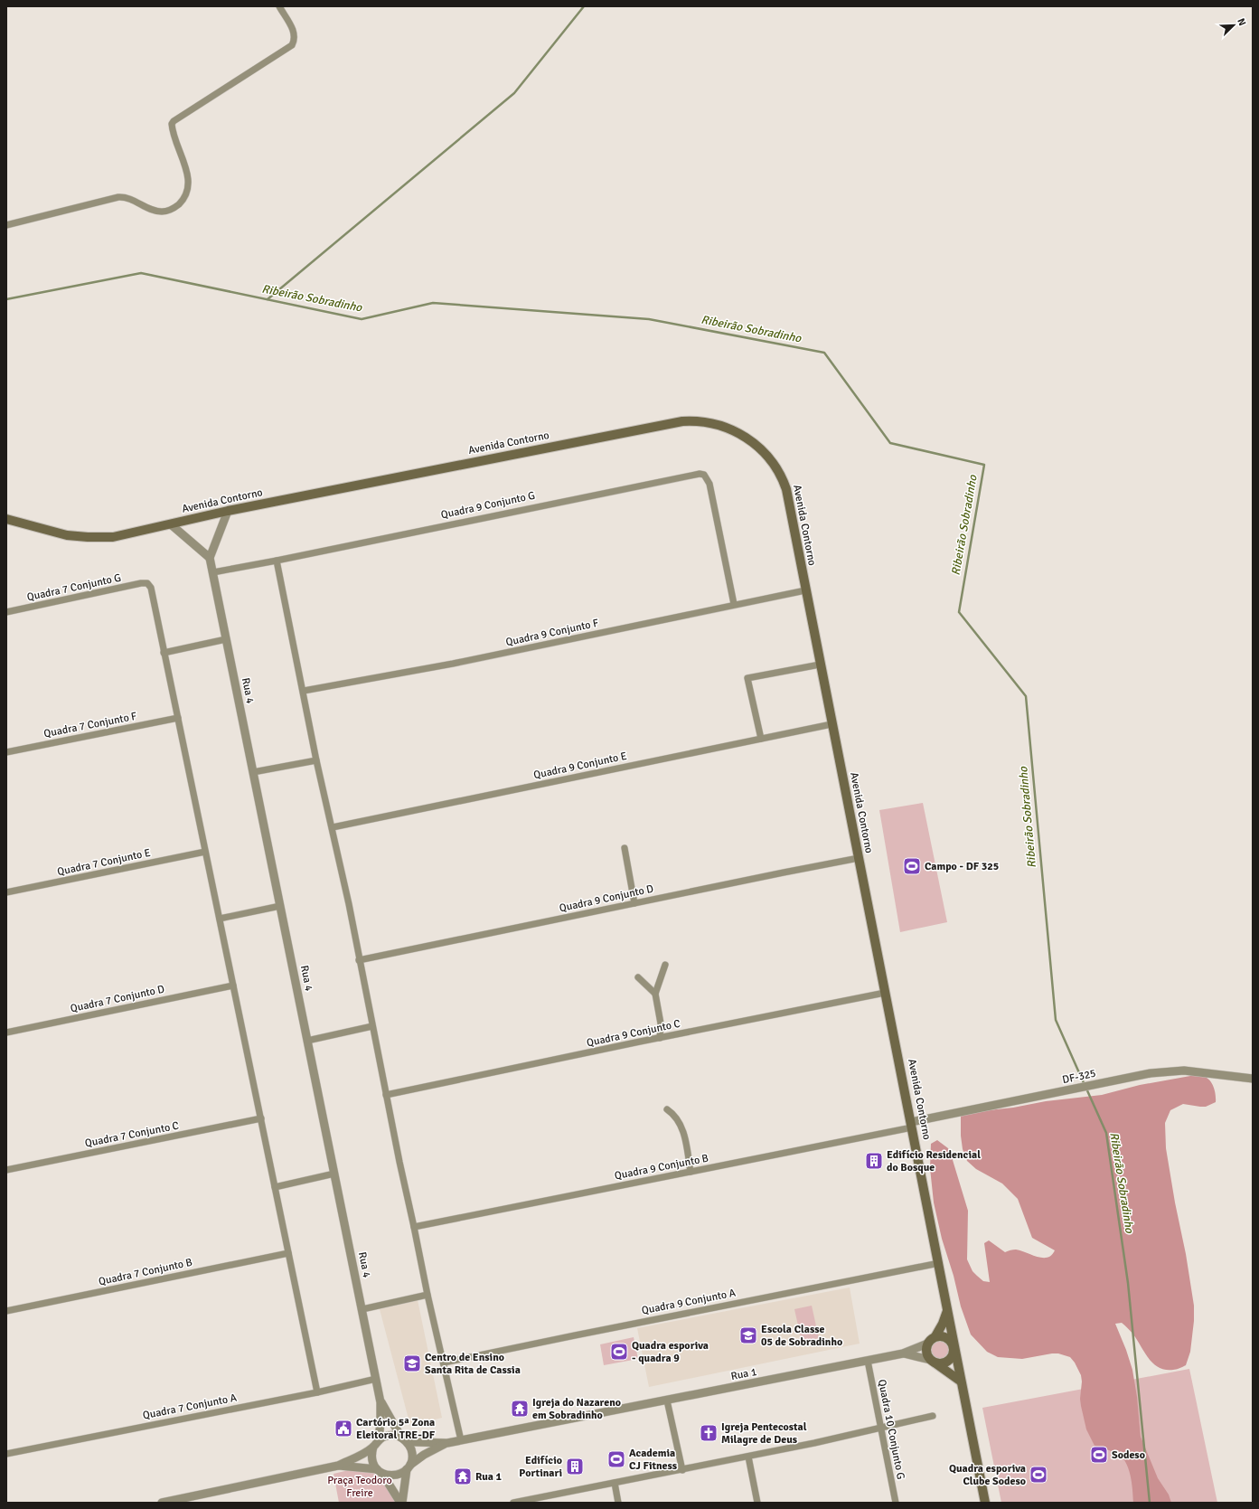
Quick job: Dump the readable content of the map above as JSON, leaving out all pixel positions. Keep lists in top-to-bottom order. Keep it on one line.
{"streets":{"main road":["Avenida Contorno"],"street":["Quadra 9 Conjunto G","Quadra 7 Conjunto G","Quadra 9 Conjunto F","Rua 4","Quadra 7 Conjunto F","Quadra 9 Conjunto E","Quadra 7 Conjunto E","Quadra 9 Conjunto D","Quadra 7 Conjunto D","Quadra 9 Conjunto C","DF-325","Quadra 7 Conjunto C","Quadra 9 Conjunto B","Quadra 7 Conjunto B","Quadra 9 Conjunto A","Rua 1","Quadra 7 Conjunto A","Quadra 10 Conjunto G"]},"crossings":[["Avenida Contorno","Quadra 9 Conjunto F"],["Avenida Contorno","Quadra 9 Conjunto E"],["Avenida Contorno","Quadra 9 Conjunto D"],["Avenida Contorno","Quadra 9 Conjunto C"],["Avenida Contorno","DF-325"],["Avenida Contorno","Quadra 9 Conjunto B"],["Avenida Contorno","Quadra 9 Conjunto A"],["Avenida Contorno","Rua 1"],["Quadra 9 Conjunto G","Quadra 9 Conjunto F"],["Quadra 9 Conjunto G","Rua 4"],["Rua 4","Quadra 7 Conjunto A"],["DF-325","Quadra 9 Conjunto B"],["Rua 1","Quadra 10 Conjunto G"]],"water":["Ribeirão Sobradinho"],"parks":["Praça Teodoro Freire"],"places":{"sports":["Campo - DF 325","Quadra esporiva - quadra 9","Sodeso","Academia CJ Fitness","Quadra esporiva Clube Sodeso"],"building":["Edifício Residencial do Bosque","Edifício Portinari"],"school or university":["Escola Classe 05 de Sobradinho","Centro de Ensino Santa Rita de Cassia"],"temple":["Igreja do Nazareno em Sobradinho","Rua 1"],"public building":["Cartório 5ª Zona Eleitoral TRE-DF"],"church":["Igreja Pentecostal Milagre de Deus"]},"north":"top right"}
